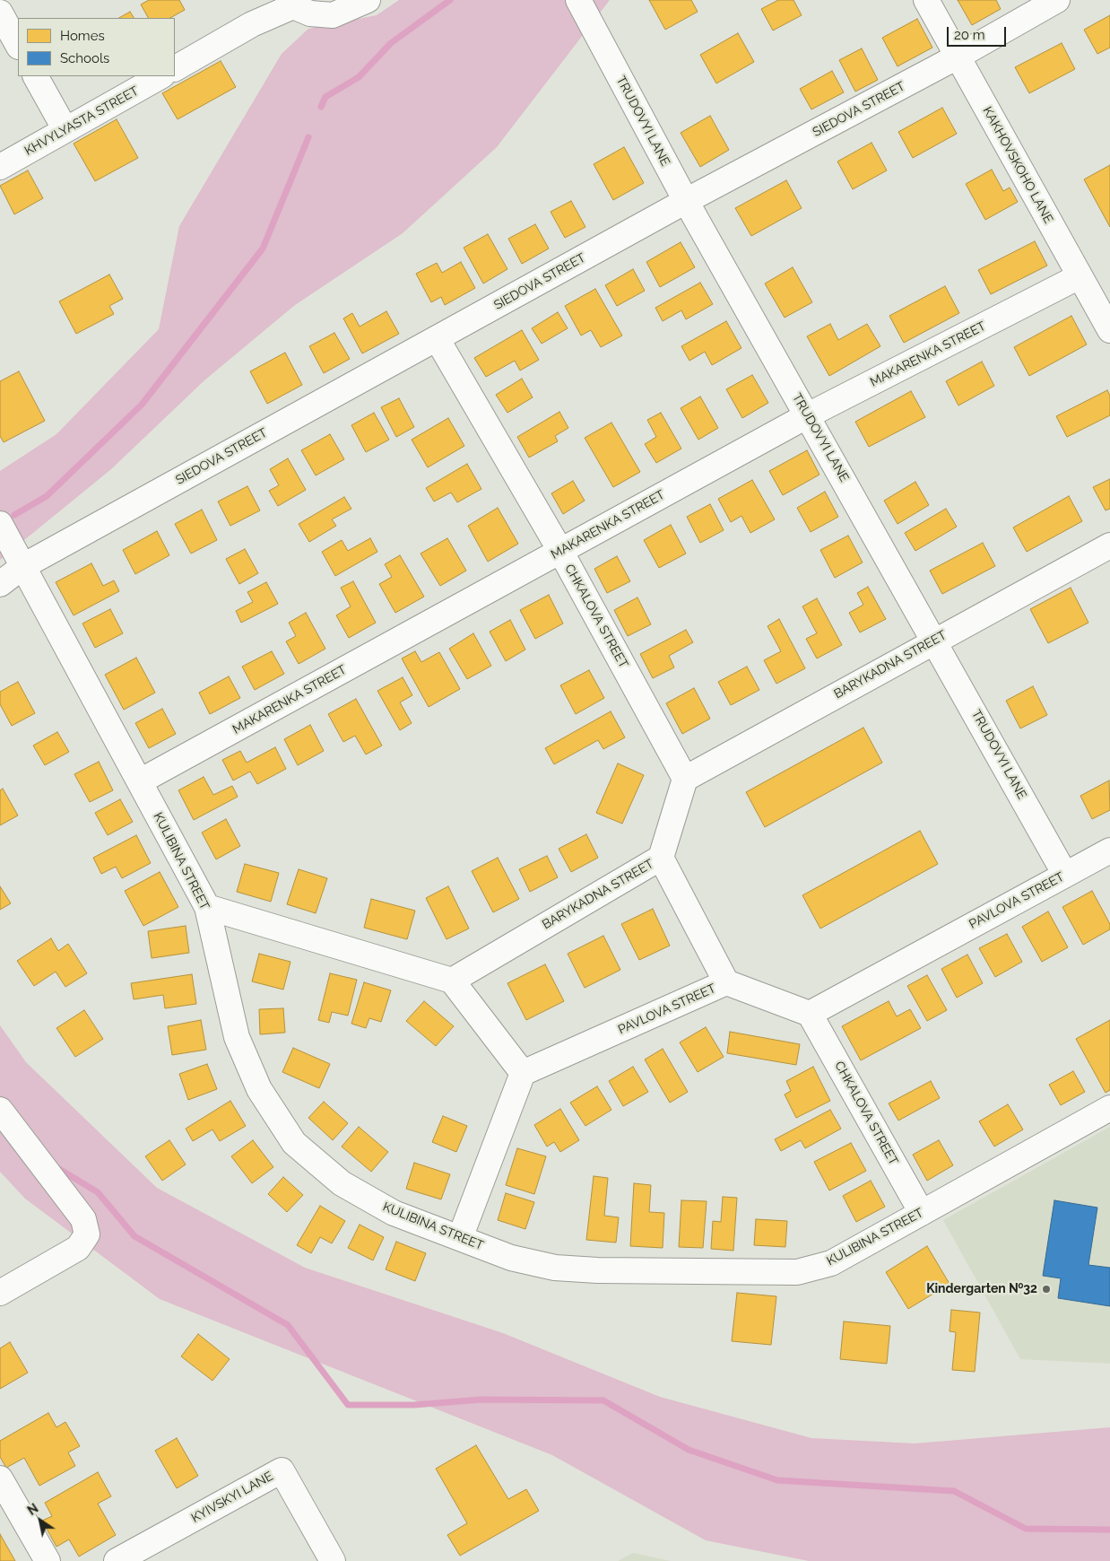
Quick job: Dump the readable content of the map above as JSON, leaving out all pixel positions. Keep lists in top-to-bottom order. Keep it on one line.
{"streets":{"street":["SIEDOVA STREET","KHVYLYASTA STREET","TRUDOVYI LANE","KAKHOVSKOHO LANE","MAKARENKA STREET","CHKALOVA STREET","BARYKADNA STREET","KULIBINA STREET","PAVLOVA STREET","KYIVSKYI LANE"]},"crossings":[["SIEDOVA STREET","TRUDOVYI LANE"],["SIEDOVA STREET","KAKHOVSKOHO LANE"],["SIEDOVA STREET","CHKALOVA STREET"],["SIEDOVA STREET","KULIBINA STREET"],["TRUDOVYI LANE","MAKARENKA STREET"],["TRUDOVYI LANE","BARYKADNA STREET"],["TRUDOVYI LANE","PAVLOVA STREET"],["KAKHOVSKOHO LANE","MAKARENKA STREET"],["MAKARENKA STREET","CHKALOVA STREET"],["MAKARENKA STREET","KULIBINA STREET"],["CHKALOVA STREET","BARYKADNA STREET"],["CHKALOVA STREET","KULIBINA STREET"],["CHKALOVA STREET","PAVLOVA STREET"]],"places":["Kindergarten №32"],"legend":["Homes","Schools"],"scale_bar":"20 m","north":"top left"}
